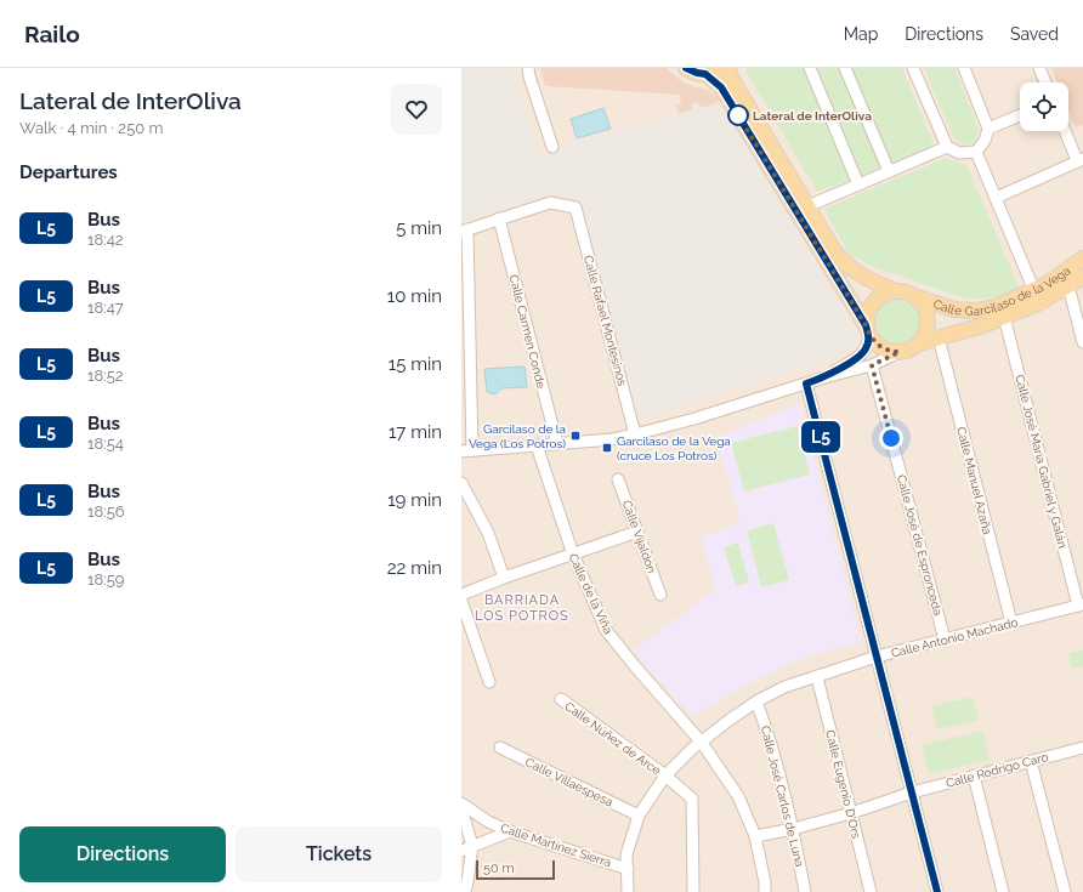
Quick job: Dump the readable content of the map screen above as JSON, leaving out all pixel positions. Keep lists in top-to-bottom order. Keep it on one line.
{"streets":{"main road":["Calle Garcilaso de la Vega"],"street":["Calle Rafael Montesinos","Calle Carmen Conde","Calle José María Gabriel y Galán","Calle Manuel Azaña","Calle Vijaldón","Calle José de Espronceda","Calle de la Viña","Calle Antonio Machado","Calle Núñez de Arce","Calle Rodrigo Caro","Calle Villaespesa","Calle Eugenio D'Ors","Calle José Carlos de Luna","Calle Martínez Sierra"]},"crossings":[["Calle Garcilaso de la Vega","Calle José María Gabriel y Galán"],["Calle Garcilaso de la Vega","Calle Manuel Azaña"],["Calle Rafael Montesinos","Calle Carmen Conde"],["Calle José María Gabriel y Galán","Calle Antonio Machado"],["Calle Manuel Azaña","Calle Antonio Machado"],["Calle José de Espronceda","Calle Antonio Machado"],["Calle de la Viña","Calle Antonio Machado"],["Calle de la Viña","Calle Rodrigo Caro"],["Calle Antonio Machado","Calle Núñez de Arce"],["Calle Antonio Machado","Calle Villaespesa"],["Calle Antonio Machado","Calle Eugenio D'Ors"],["Calle Antonio Machado","Calle José Carlos de Luna"],["Calle Antonio Machado","Calle Martínez Sierra"],["Calle Rodrigo Caro","Calle Eugenio D'Ors"],["Calle Rodrigo Caro","Calle José Carlos de Luna"]],"districts":["BARRIADA LOS POTROS"],"places":{"other":["Lateral de InterOliva"],"transit":["Garcilaso de la Vega (Los Potros)","Garcilaso de la Vega (cruce Los Potros)"]},"lines":["bus line L5"],"scale_bar":"50 m","page":{"header":"Railo","nav":["Map","Directions","Saved"],"heading":[["Lateral de InterOliva","Walk · 4 min · 250 m"],"Departures"],"on_map":"L5","list":[{"mark":"L5","name":"Bus","note":"18:42","value":"5 min"},{"mark":"L5","name":"Bus","note":"18:47","value":"10 min"},{"mark":"L5","name":"Bus","note":"18:52","value":"15 min"},{"mark":"L5","name":"Bus","note":"18:54","value":"17 min"},{"mark":"L5","name":"Bus","note":"18:56","value":"19 min"},{"mark":"L5","name":"Bus","note":"18:59","value":"22 min"}],"buttons":["Directions","Tickets"],"scale":"50 m"}}
